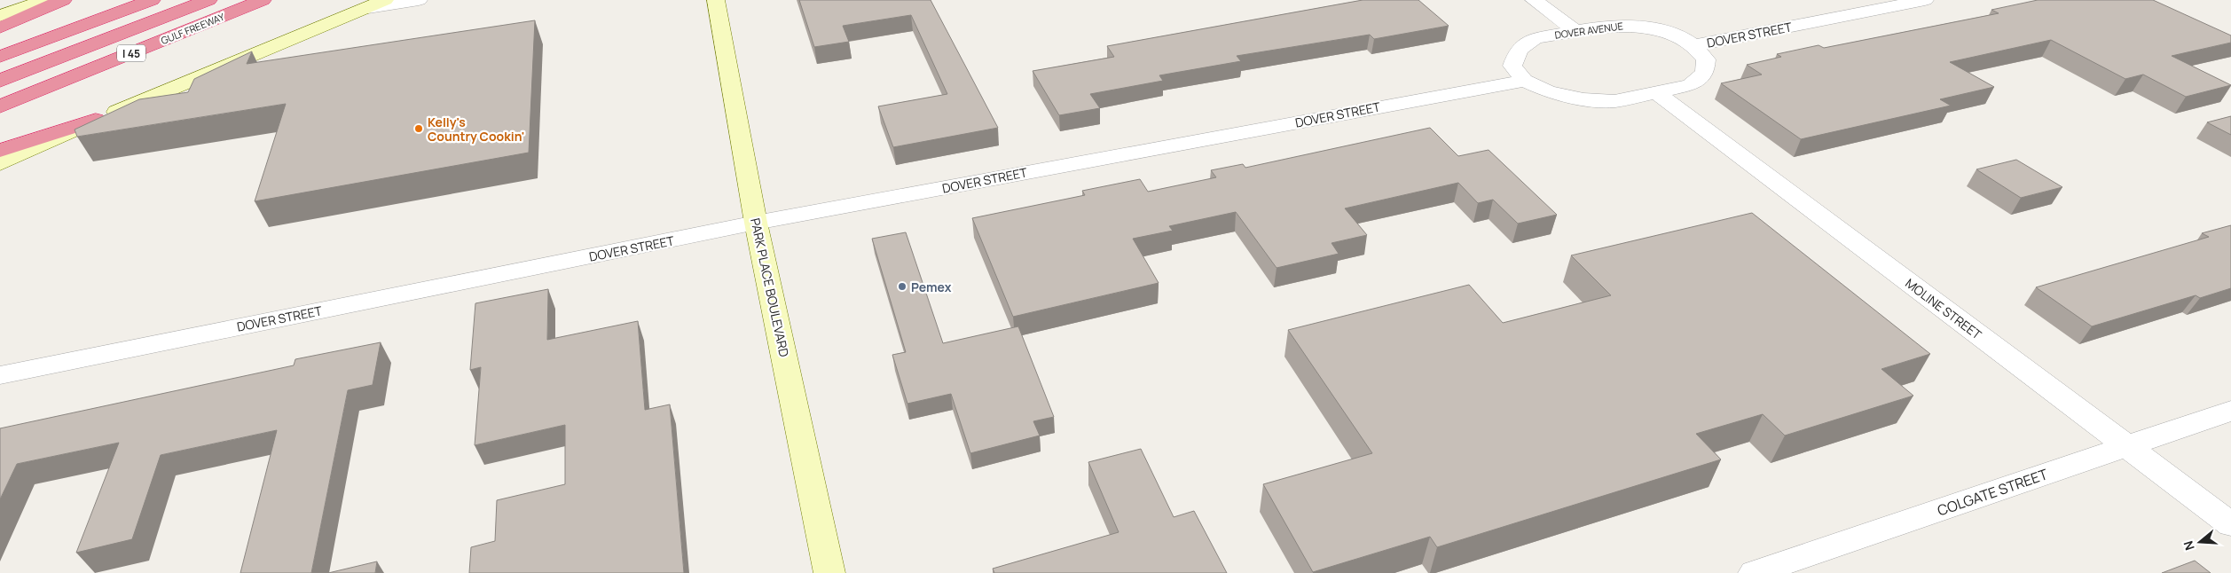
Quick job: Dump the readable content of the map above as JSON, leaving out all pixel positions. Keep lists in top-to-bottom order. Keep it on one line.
{"streets":{"highway":["GULF FREEWAY","I 45"],"main road":["PARK PLACE BOULEVARD"],"street":["DOVER AVENUE","DOVER STREET","MOLINE STREET","COLGATE STREET"]},"crossings":[["DOVER AVENUE","DOVER STREET"],["DOVER STREET","PARK PLACE BOULEVARD"],["DOVER STREET","MOLINE STREET"],["MOLINE STREET","COLGATE STREET"]],"places":["Kelly's Country Cookin'","Pemex"],"north":"left"}
